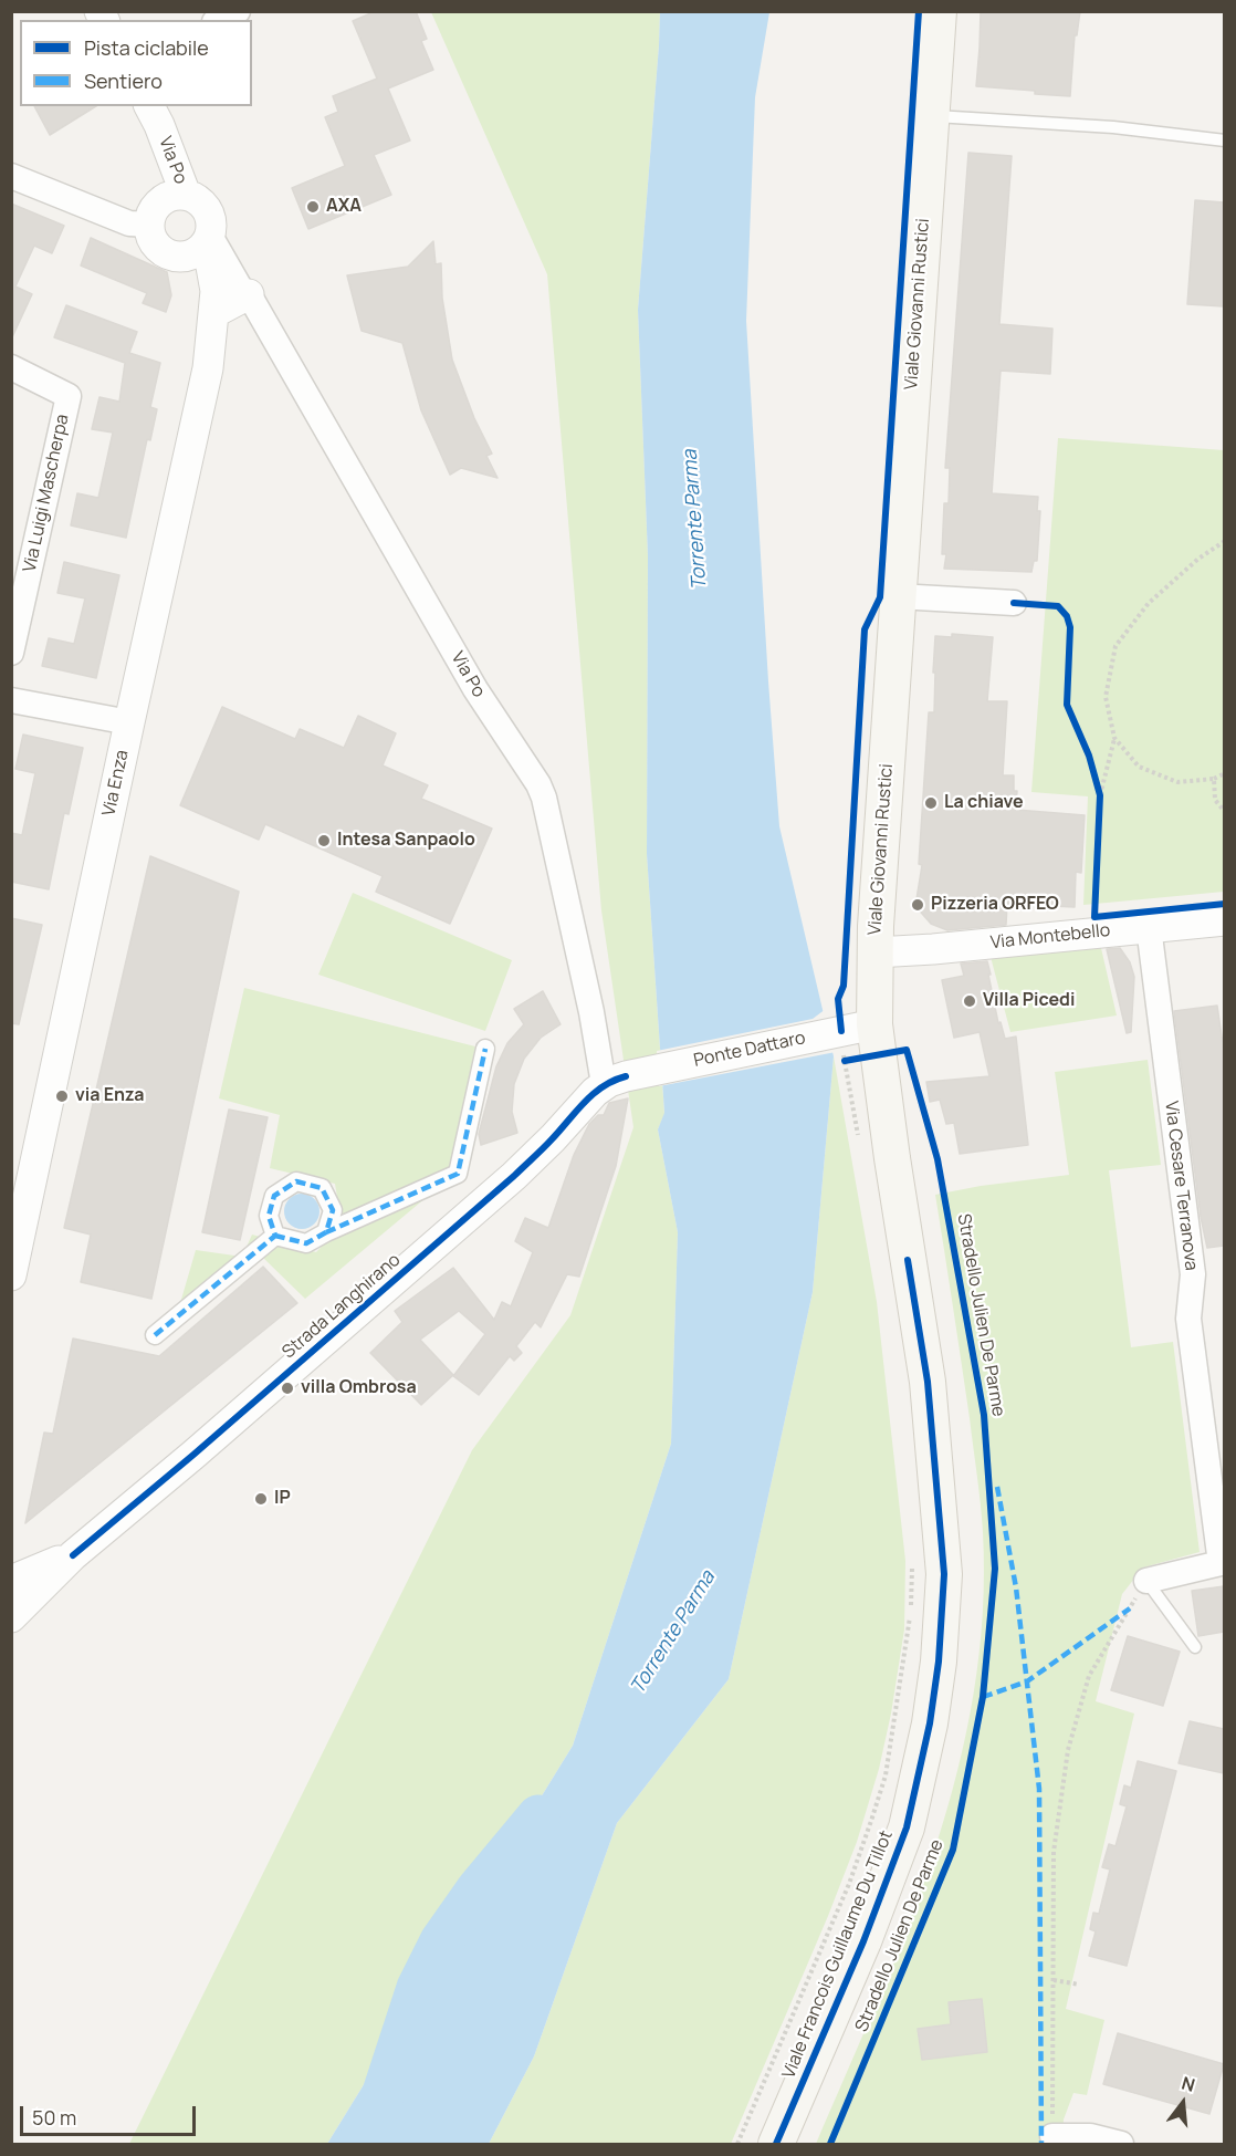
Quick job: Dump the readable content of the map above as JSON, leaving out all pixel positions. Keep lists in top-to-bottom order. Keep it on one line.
{"streets":{"main road":["Viale Giovanni Rustici","Viale Francois Guillaume Du Tillot"],"street":["Via Po","Via Luigi Mascherpa","Via Enza","Via Montebello","Ponte Dattaro","Via Cesare Terranova","Strada Langhirano"],"cycle path":["Stradello Julien De Parme"]},"crossings":[["Via Po","Via Enza"],["Via Po","Ponte Dattaro"],["Via Po","Strada Langhirano"],["Viale Giovanni Rustici","Via Montebello"],["Viale Giovanni Rustici","Ponte Dattaro"],["Viale Giovanni Rustici","Viale Francois Guillaume Du Tillot"],["Via Montebello","Via Cesare Terranova"],["Ponte Dattaro","Strada Langhirano"],["Ponte Dattaro","Viale Francois Guillaume Du Tillot"]],"water":["Torrente Parma"],"places":["AXA","La chiave","Intesa Sanpaolo","Pizzeria ORFEO","Villa Picedi","via Enza","villa Ombrosa","IP"],"legend":["Pista ciclabile","Sentiero"],"scale_bar":"50 m","north":"top"}
